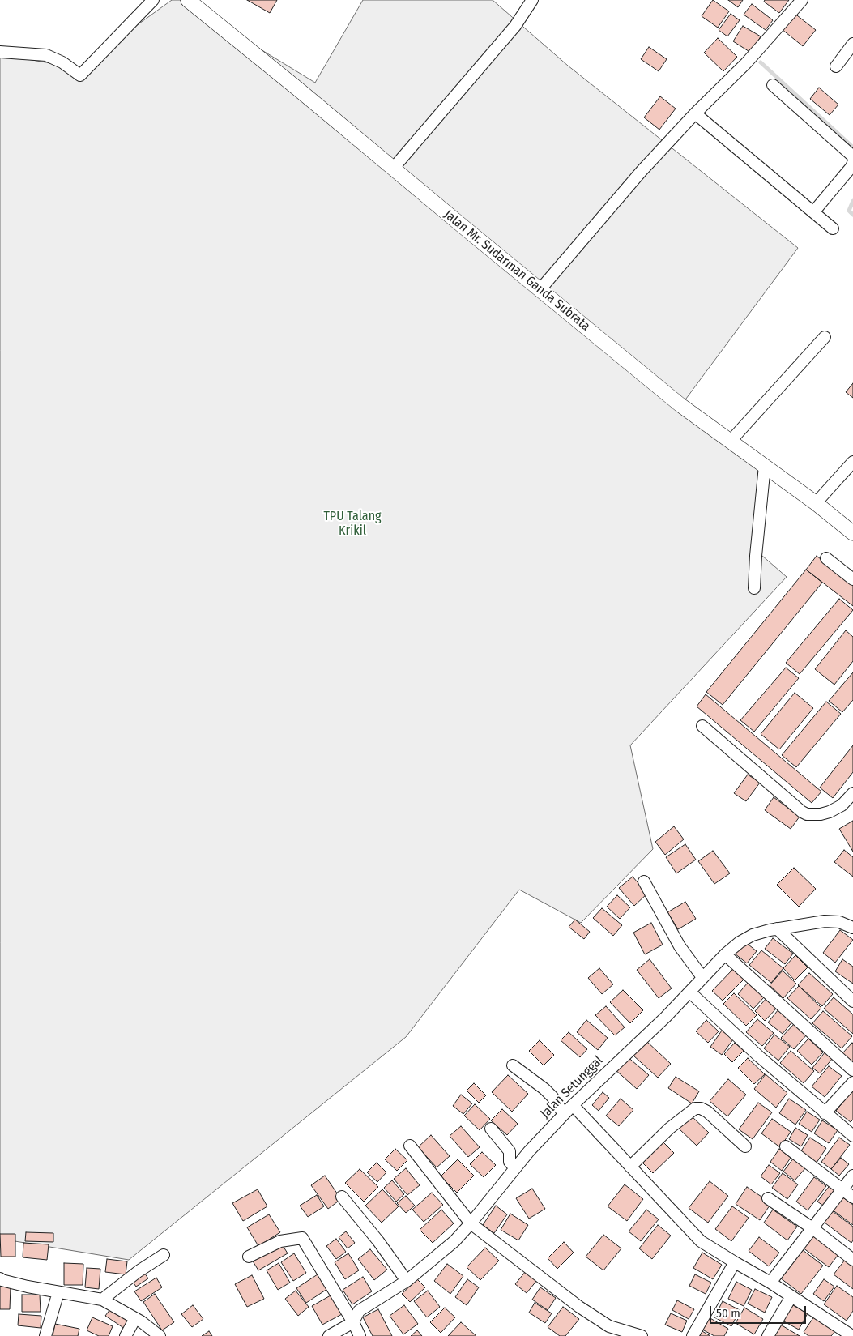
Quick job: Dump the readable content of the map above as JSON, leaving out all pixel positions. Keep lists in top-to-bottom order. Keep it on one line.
{"streets":{"street":["Jalan Mr. Sudarman Ganda Subrata","Jalan Setunggal"]},"parks":["TPU Talang Krikil"],"scale_bar":"50 m"}
